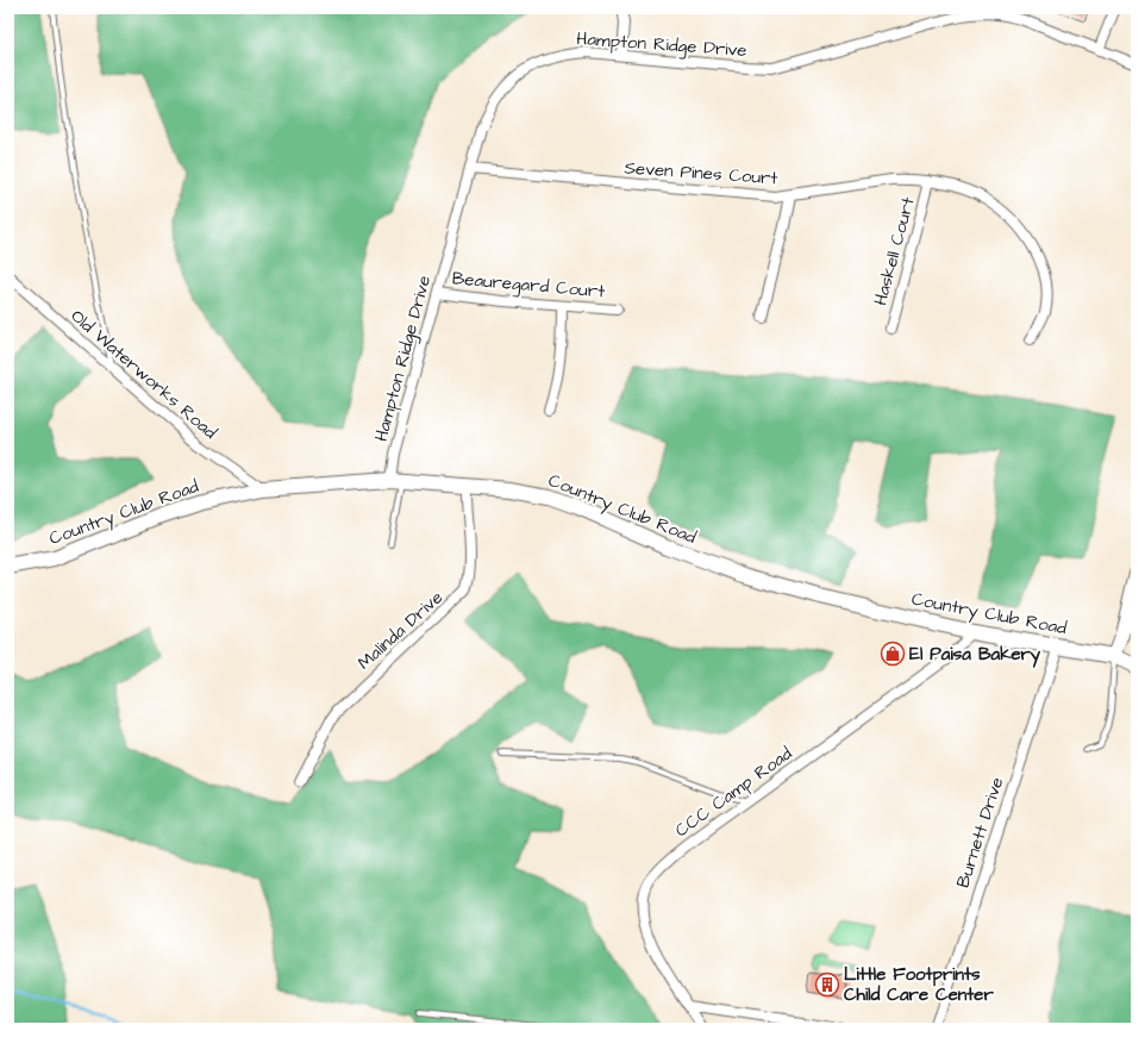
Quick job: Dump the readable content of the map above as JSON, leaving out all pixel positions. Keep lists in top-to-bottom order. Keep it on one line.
{"streets":{"street":["Hampton Ridge Drive","Seven Pines Court","Haskell Court","Beauregard Court","Old Waterworks Road","Country Club Road","Malinda Drive","CCC Camp Road","Burnett Drive"]},"crossings":[["Hampton Ridge Drive","Seven Pines Court"],["Hampton Ridge Drive","Beauregard Court"],["Hampton Ridge Drive","Country Club Road"],["Seven Pines Court","Haskell Court"],["Old Waterworks Road","Country Club Road"],["Country Club Road","Malinda Drive"],["Country Club Road","CCC Camp Road"],["Country Club Road","Burnett Drive"]],"places":{"shop":["El Paisa Bakery"],"building":["Little Footprints Child Care Center"]}}
